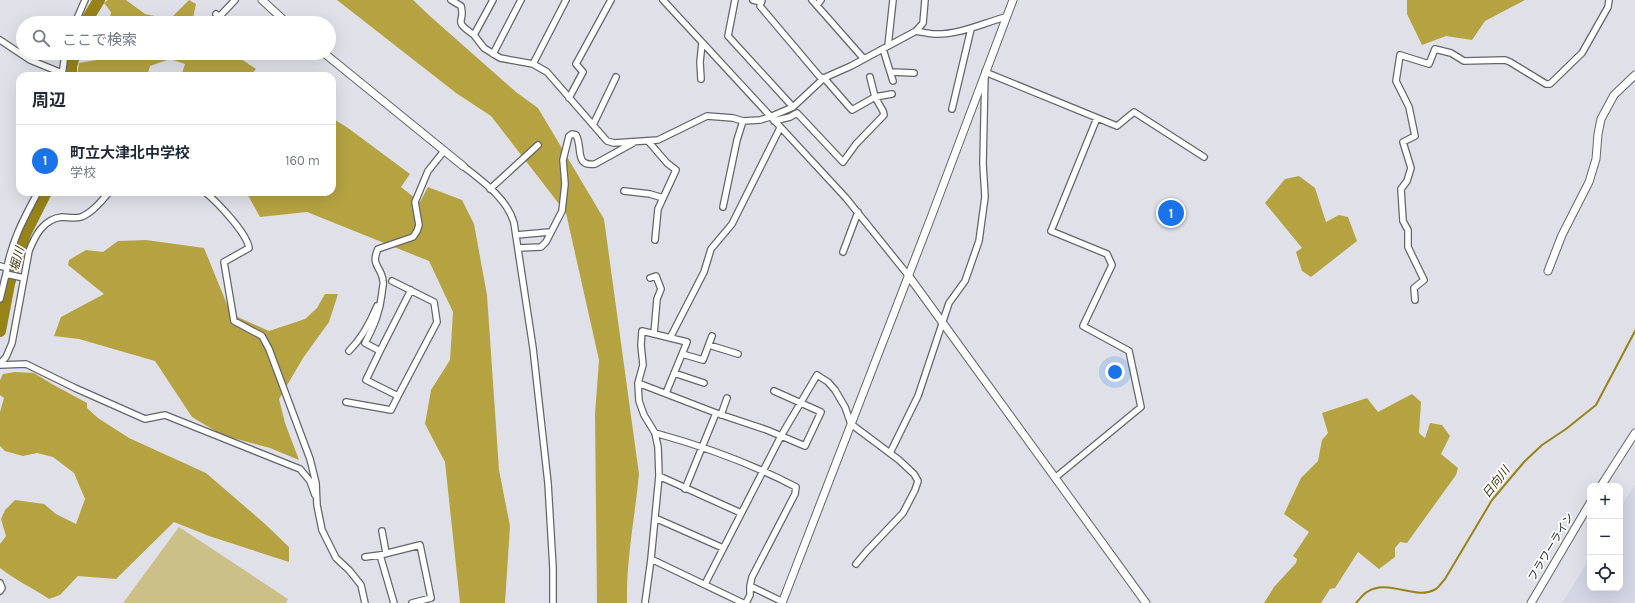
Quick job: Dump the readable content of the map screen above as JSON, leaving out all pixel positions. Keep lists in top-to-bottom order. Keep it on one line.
{"streets":{"street":["フラワーライン"]},"water":["堀川","日向川"],"page":{"search":"ここで検索","heading":"周辺","list":[{"mark":"1","name":"町立大津北中学校","note":"学校","value":"160 m"}],"pins":"1","map_buttons":["+","−"]}}
